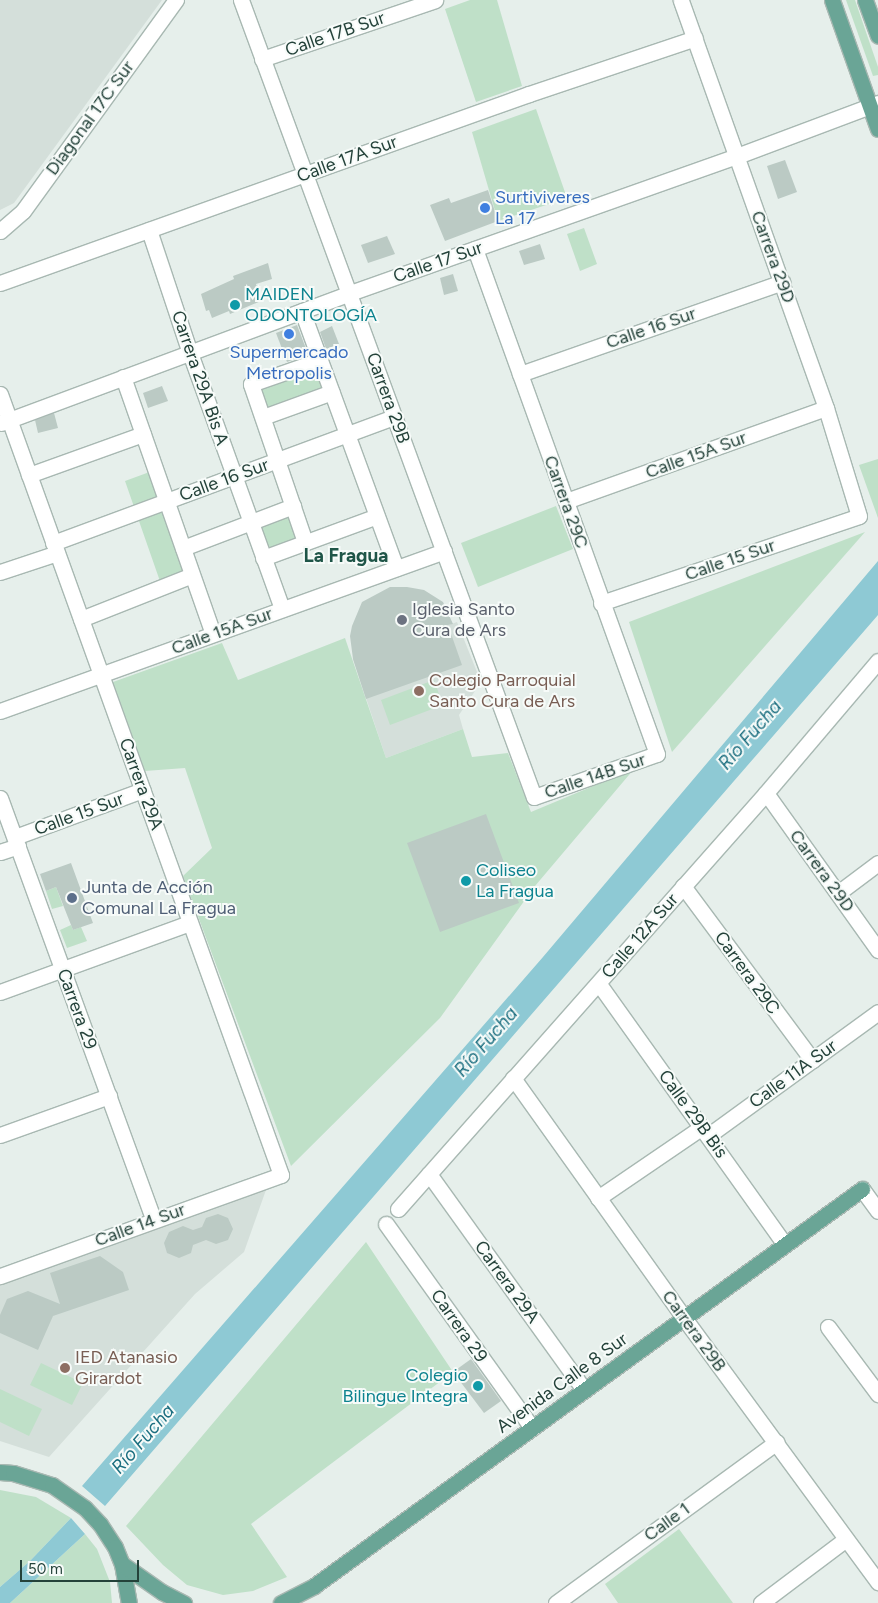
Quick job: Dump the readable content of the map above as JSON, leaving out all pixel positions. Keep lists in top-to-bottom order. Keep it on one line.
{"streets":{"main road":["Avenida Calle 8 Sur"],"street":["Calle 17B Sur","Diagonal 17C Sur","Calle 17A Sur","Carrera 29D","Calle 17 Sur","Calle 16 Sur","Carrera 29A Bis A","Carrera 29B","Calle 15A Sur","Carrera 29C","Calle 15 Sur","Calle 14B Sur","Carrera 29A","Calle 12A Sur","Carrera 29","Calle 11A Sur","Calle 29B Bis","Calle 14 Sur","Calle 1"]},"crossings":[["Calle 17B Sur","Carrera 29B"],["Calle 17A Sur","Carrera 29D"],["Calle 17A Sur","Carrera 29A Bis A"],["Calle 17A Sur","Carrera 29B"],["Carrera 29D","Calle 17 Sur"],["Carrera 29D","Calle 16 Sur"],["Carrera 29D","Calle 15A Sur"],["Carrera 29D","Calle 15 Sur"],["Carrera 29D","Calle 12A Sur"],["Calle 17 Sur","Carrera 29A Bis A"],["Calle 17 Sur","Carrera 29B"],["Calle 17 Sur","Carrera 29C"],["Calle 17 Sur","Carrera 29A"],["Calle 16 Sur","Carrera 29A Bis A"],["Calle 16 Sur","Carrera 29B"],["Calle 16 Sur","Carrera 29C"],["Calle 16 Sur","Carrera 29A"],["Carrera 29A Bis A","Calle 15A Sur"],["Carrera 29B","Calle 15A Sur"],["Carrera 29B","Calle 14B Sur"],["Carrera 29B","Calle 12A Sur"],["Carrera 29B","Calle 11A Sur"],["Carrera 29B","Avenida Calle 8 Sur"],["Carrera 29B","Calle 1"],["Calle 15A Sur","Carrera 29C"],["Calle 15A Sur","Carrera 29A"],["Carrera 29C","Calle 15 Sur"],["Carrera 29C","Calle 14B Sur"],["Carrera 29C","Calle 12A Sur"],["Carrera 29C","Calle 11A Sur"],["Calle 15 Sur","Carrera 29A"],["Calle 15 Sur","Carrera 29"],["Carrera 29A","Calle 12A Sur"],["Carrera 29A","Calle 14 Sur"],["Carrera 29A","Avenida Calle 8 Sur"],["Calle 12A Sur","Calle 29B Bis"],["Carrera 29","Calle 14 Sur"],["Carrera 29","Avenida Calle 8 Sur"],["Calle 11A Sur","Calle 29B Bis"],["Calle 29B Bis","Avenida Calle 8 Sur"]],"districts":["La Fragua"],"water":["Río Fucha"],"places":["Surtiviveres La 17","MAIDEN ODONTOLOGÍA","Supermercado Metropolis","Iglesia Santo Cura de Ars","Colegio Parroquial Santo Cura de Ars","Coliseo La Fragua","Junta de Acción Comunal La Fragua","IED Atanasio Girardot","Colegio Bilingue Integra"],"scale_bar":"50 m"}
